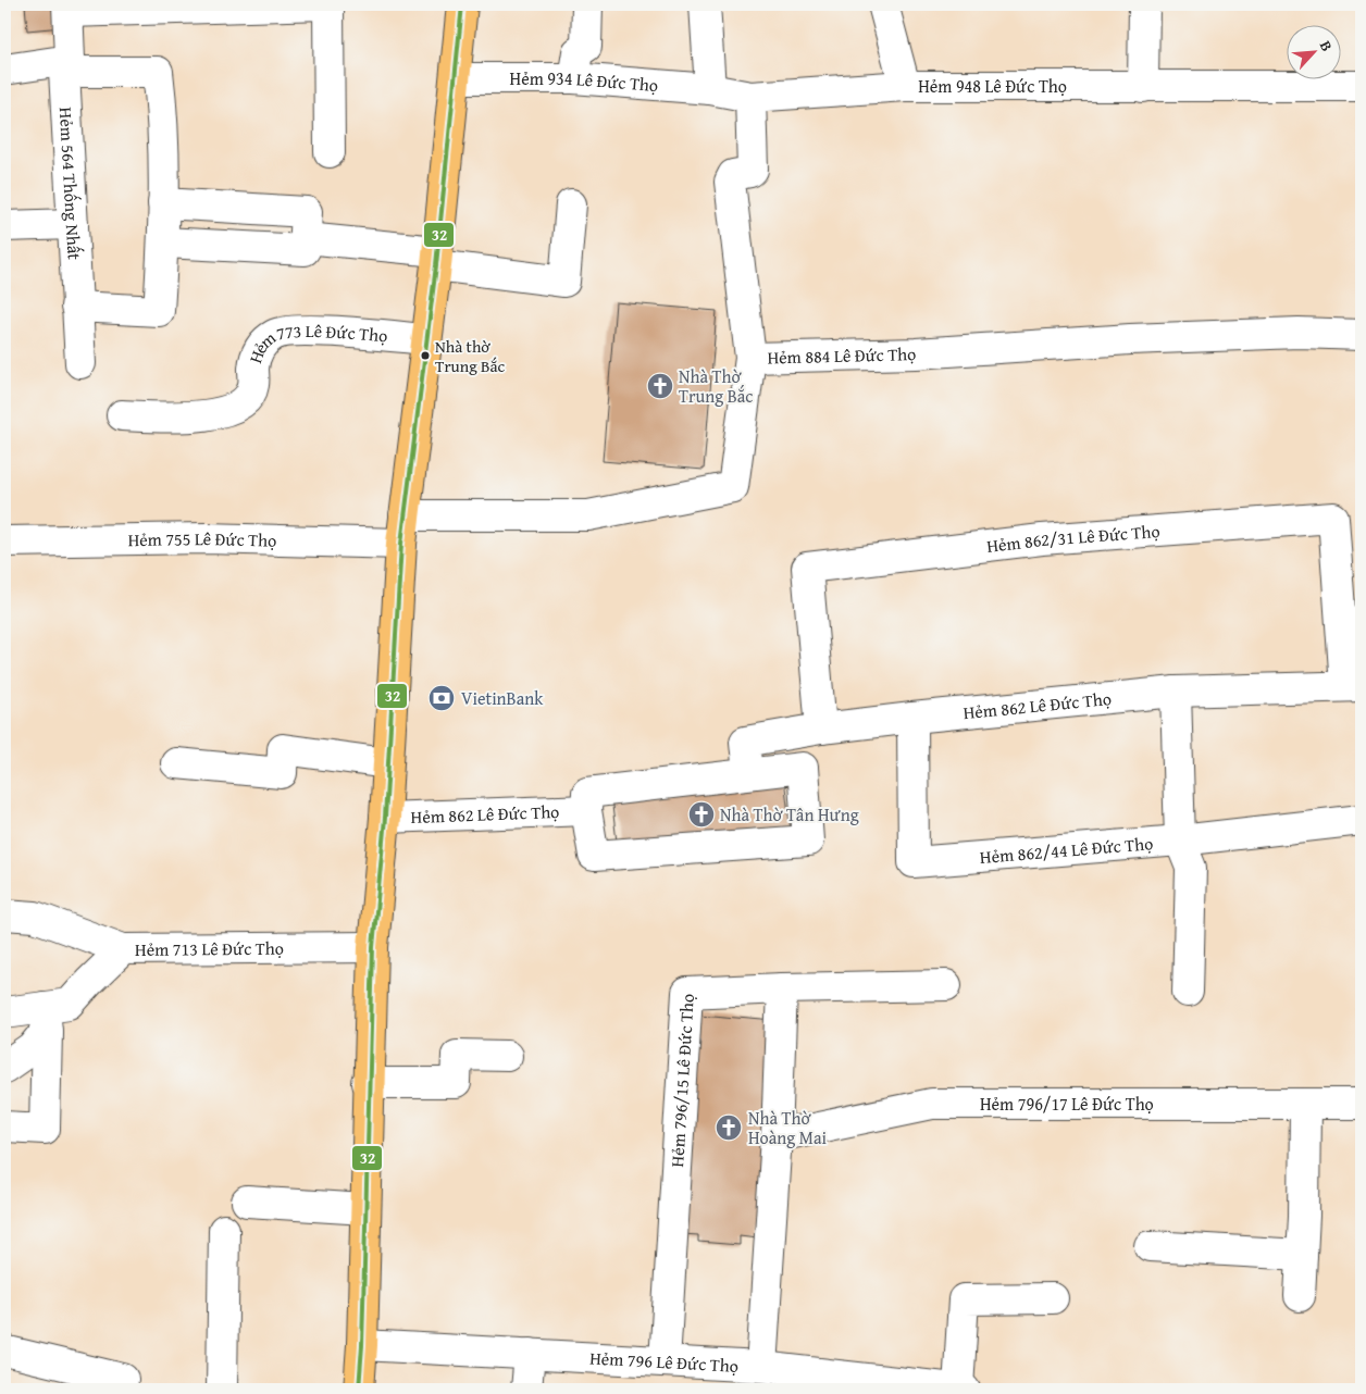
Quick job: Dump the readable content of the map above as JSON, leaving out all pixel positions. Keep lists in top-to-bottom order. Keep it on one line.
{"streets":{"street":["Hẻm 934 Lê Đức Thọ","Hẻm 948 Lê Đức Thọ","Hẻm 564 Thống Nhất","Hẻm 773 Lê Đức Thọ","Hẻm 884 Lê Đức Thọ","Hẻm 862/31 Lê Đức Thọ","Hẻm 755 Lê Đức Thọ","Hẻm 862 Lê Đức Thọ","Hẻm 862/44 Lê Đức Thọ","Hẻm 713 Lê Đức Thọ","Hẻm 796/15 Lê Đức Thọ","Hẻm 796/17 Lê Đức Thọ","Hẻm 796 Lê Đức Thọ"]},"crossings":[["Hẻm 934 Lê Đức Thọ","Hẻm 948 Lê Đức Thọ"],["Hẻm 884 Lê Đức Thọ","Hẻm 755 Lê Đức Thọ"],["Hẻm 862/31 Lê Đức Thọ","Hẻm 862 Lê Đức Thọ"],["Hẻm 862 Lê Đức Thọ","Hẻm 862/44 Lê Đức Thọ"],["Hẻm 796/15 Lê Đức Thọ","Hẻm 796 Lê Đức Thọ"]],"places":{"other":["Nhà thờ Trung Bắc"],"church":["Nhà Thờ Trung Bắc","Nhà Thờ Tân Hưng","Nhà Thờ Hoàng Mai"],"bank":["VietinBank"]},"lines":["transit line 32"],"north":"top right"}
